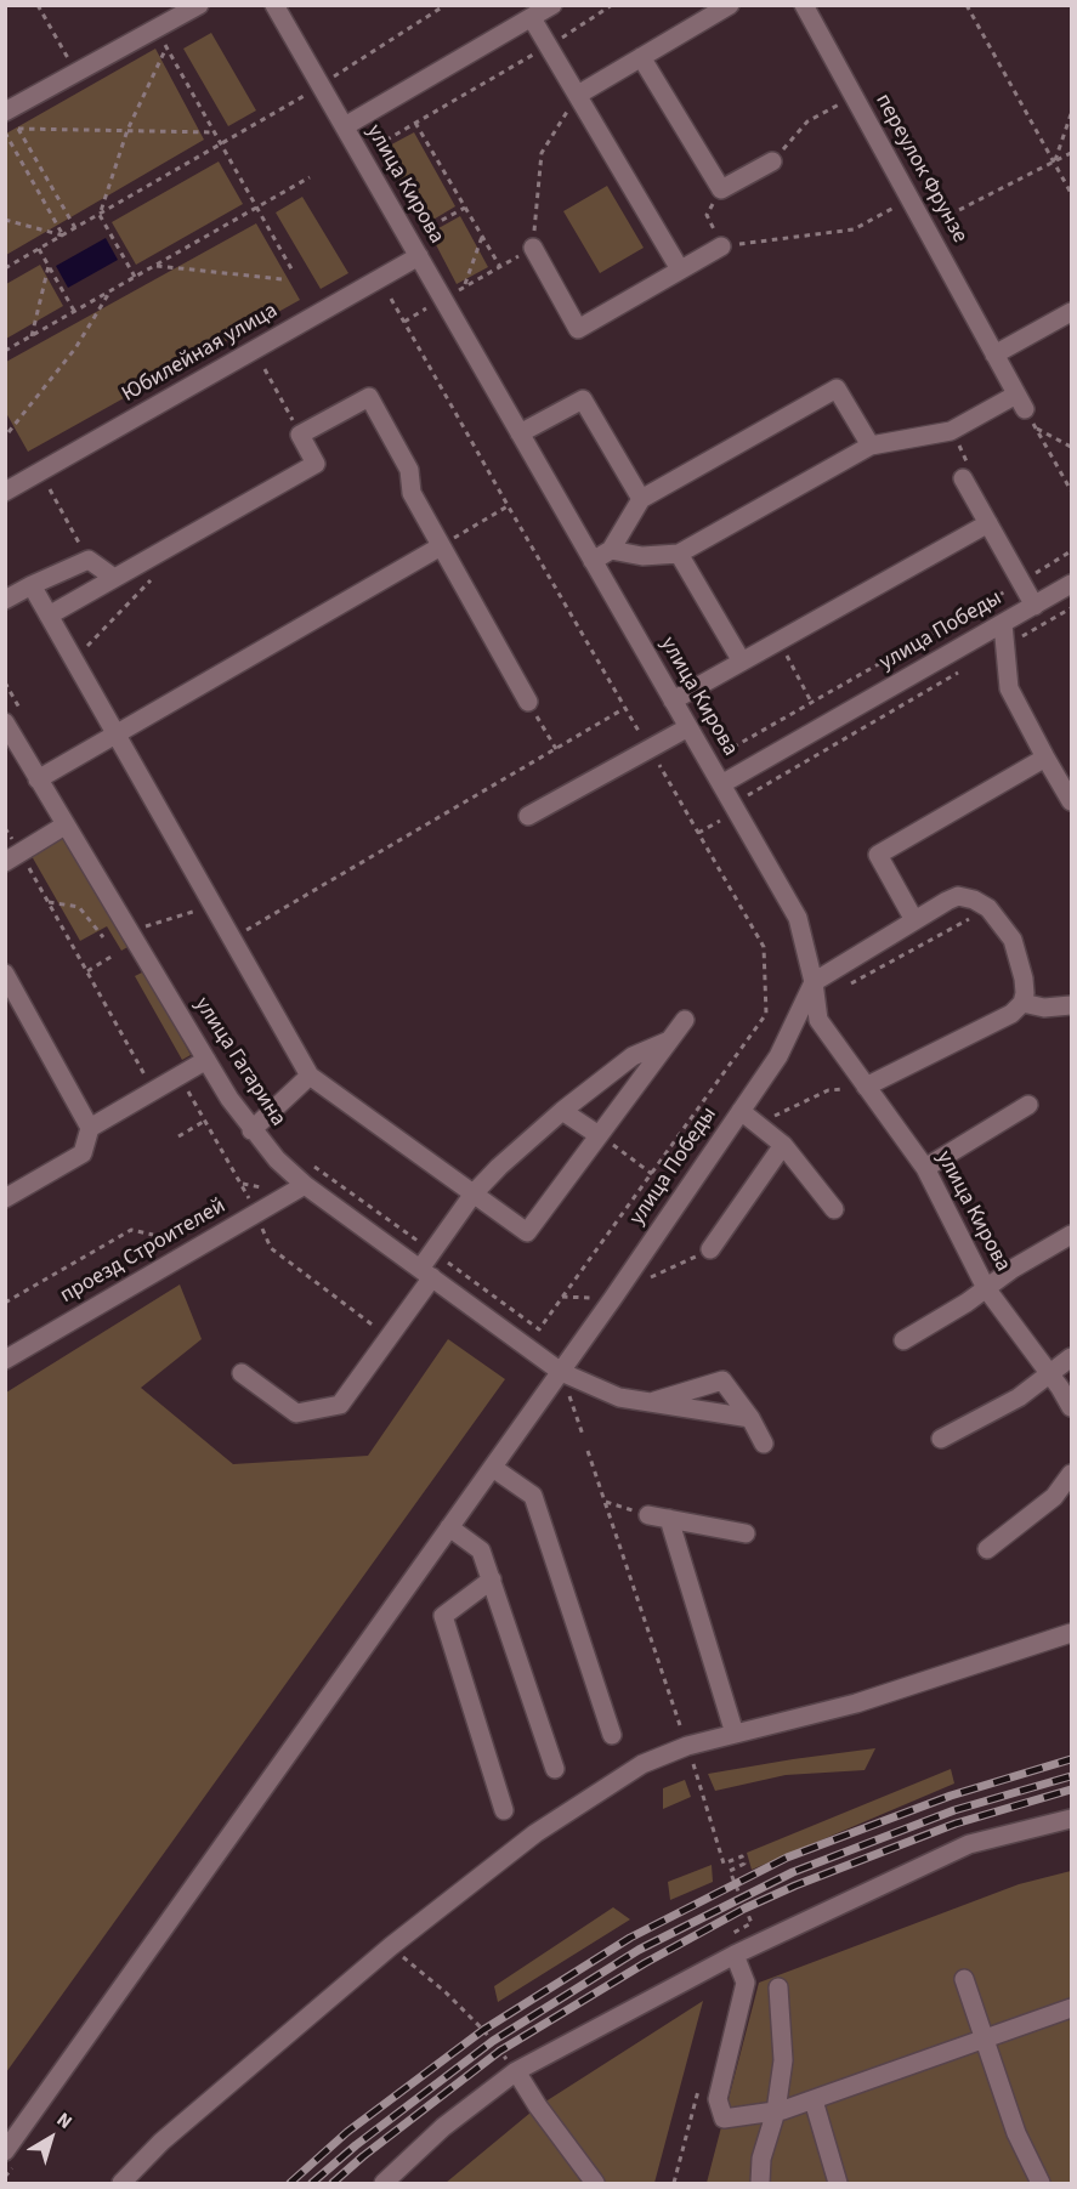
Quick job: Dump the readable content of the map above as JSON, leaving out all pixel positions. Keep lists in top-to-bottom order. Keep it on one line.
{"streets":{"street":["переулок Фрунзе","улица Кирова","Юбилейная улица","улица Победы","улица Гагарина","проезд Строителей"]},"crossings":[["улица Кирова","Юбилейная улица"],["улица Кирова","улица Победы"],["улица Победы","улица Гагарина"],["улица Гагарина","проезд Строителей"]],"north":"top right"}
